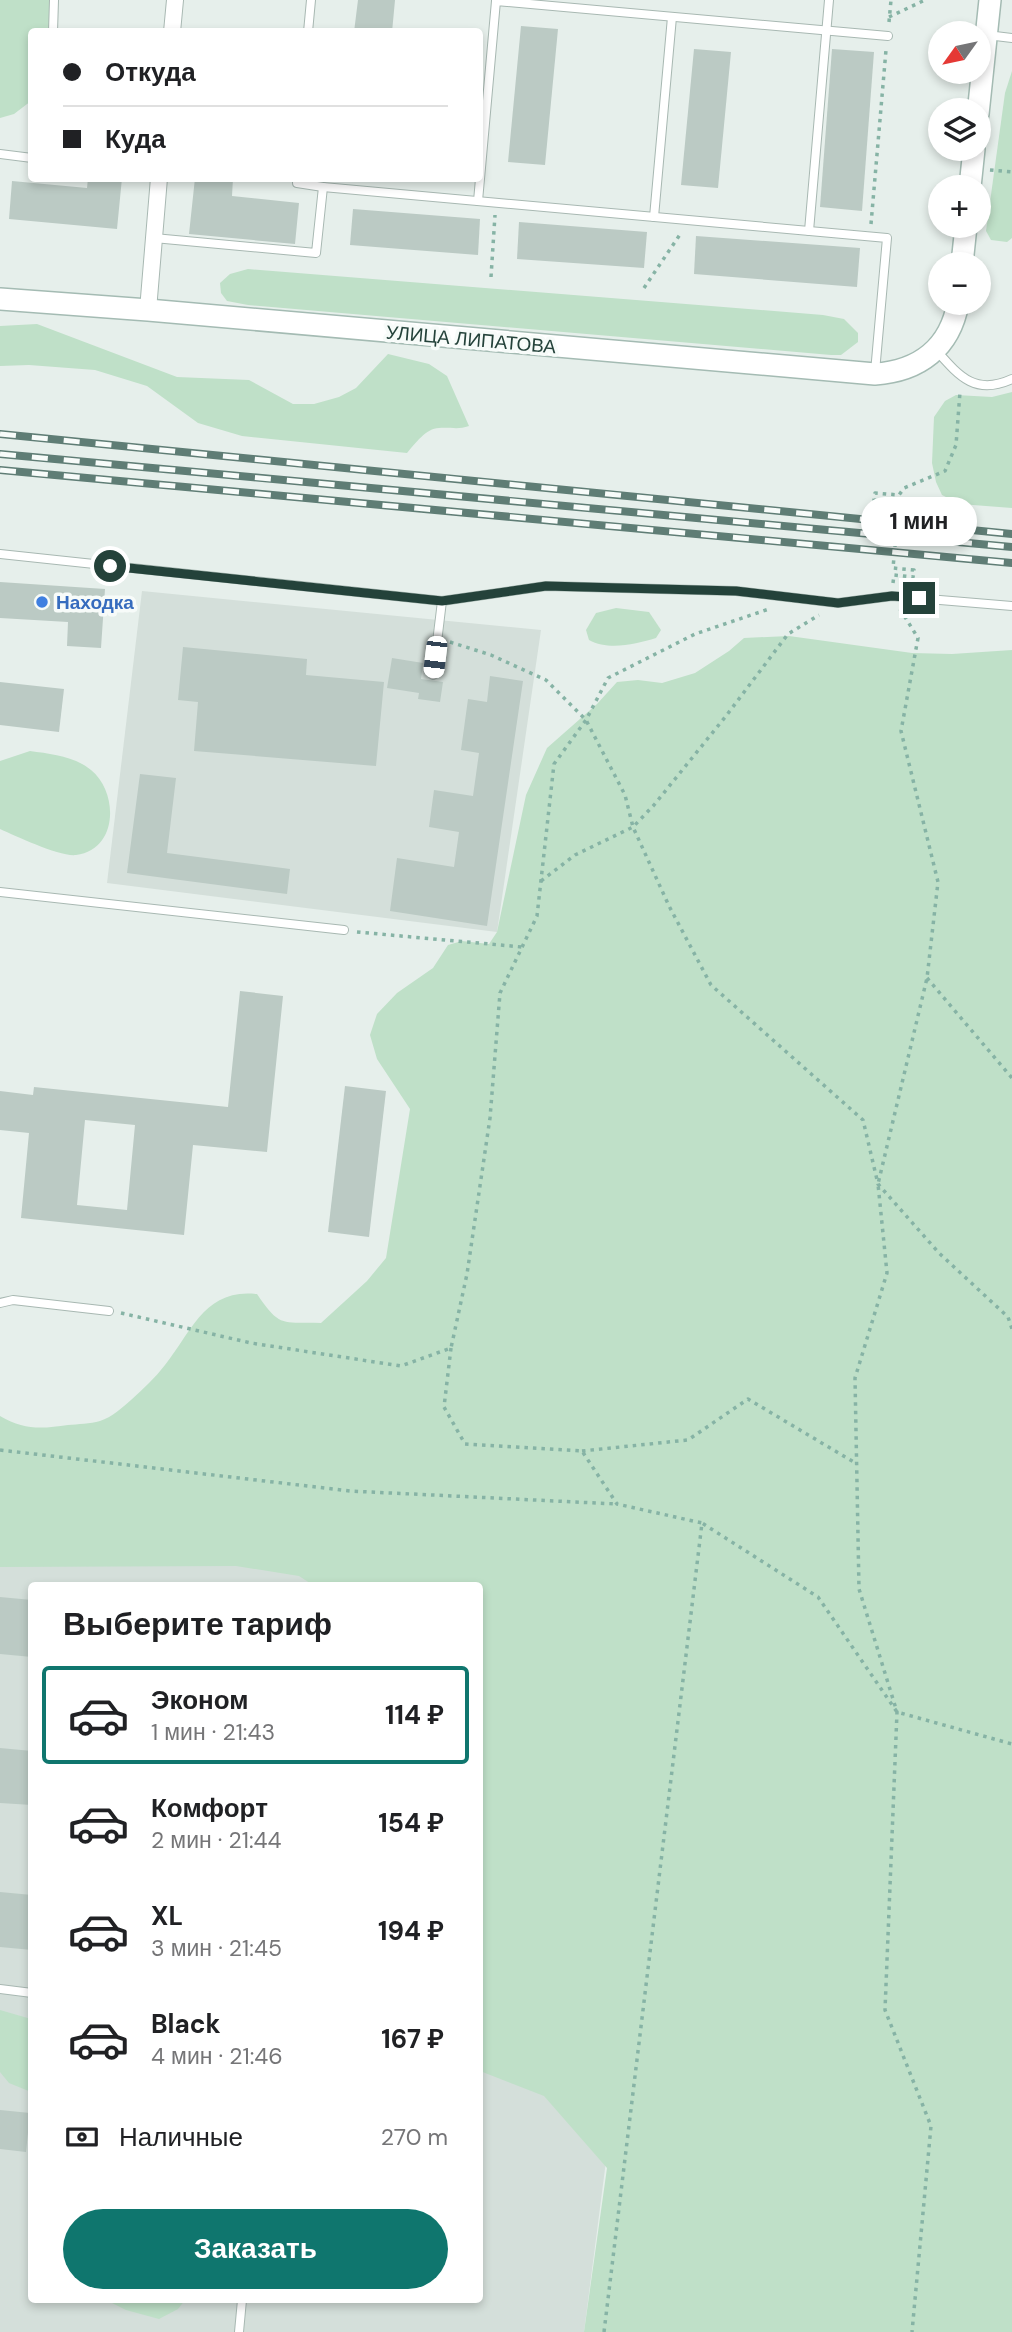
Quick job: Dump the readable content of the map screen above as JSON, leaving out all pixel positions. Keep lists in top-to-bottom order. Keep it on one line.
{"streets":{"street":["УЛИЦА ЛИПАТОВА"]},"places":["Находка"],"north":"bottom left","page":{"map_buttons":["+","−"],"banner":["Откуда","Куда"],"bubble":"1 мин","heading":"Выберите тариф","list":[{"name":"Эконом","note":"1 мин · 21:43","value":"114 ₽"},{"name":"Комфорт","note":"2 мин · 21:44","value":"154 ₽"},{"name":"XL","note":"3 мин · 21:45","value":"194 ₽"},{"name":"Black","note":"4 мин · 21:46","value":"167 ₽"}],"pay":["Наличные","270 m"],"buttons":"Заказать"}}
